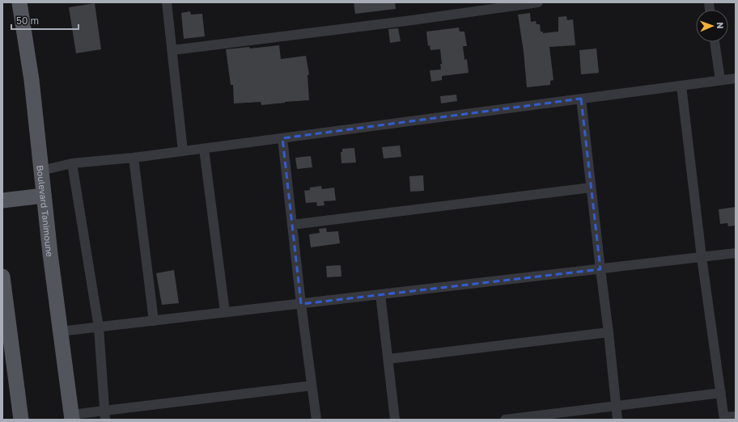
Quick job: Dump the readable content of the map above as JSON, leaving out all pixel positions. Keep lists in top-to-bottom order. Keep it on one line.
{"streets":{"main road":["Boulevard Tanimoune"]},"scale_bar":"50 m","north":"right"}
